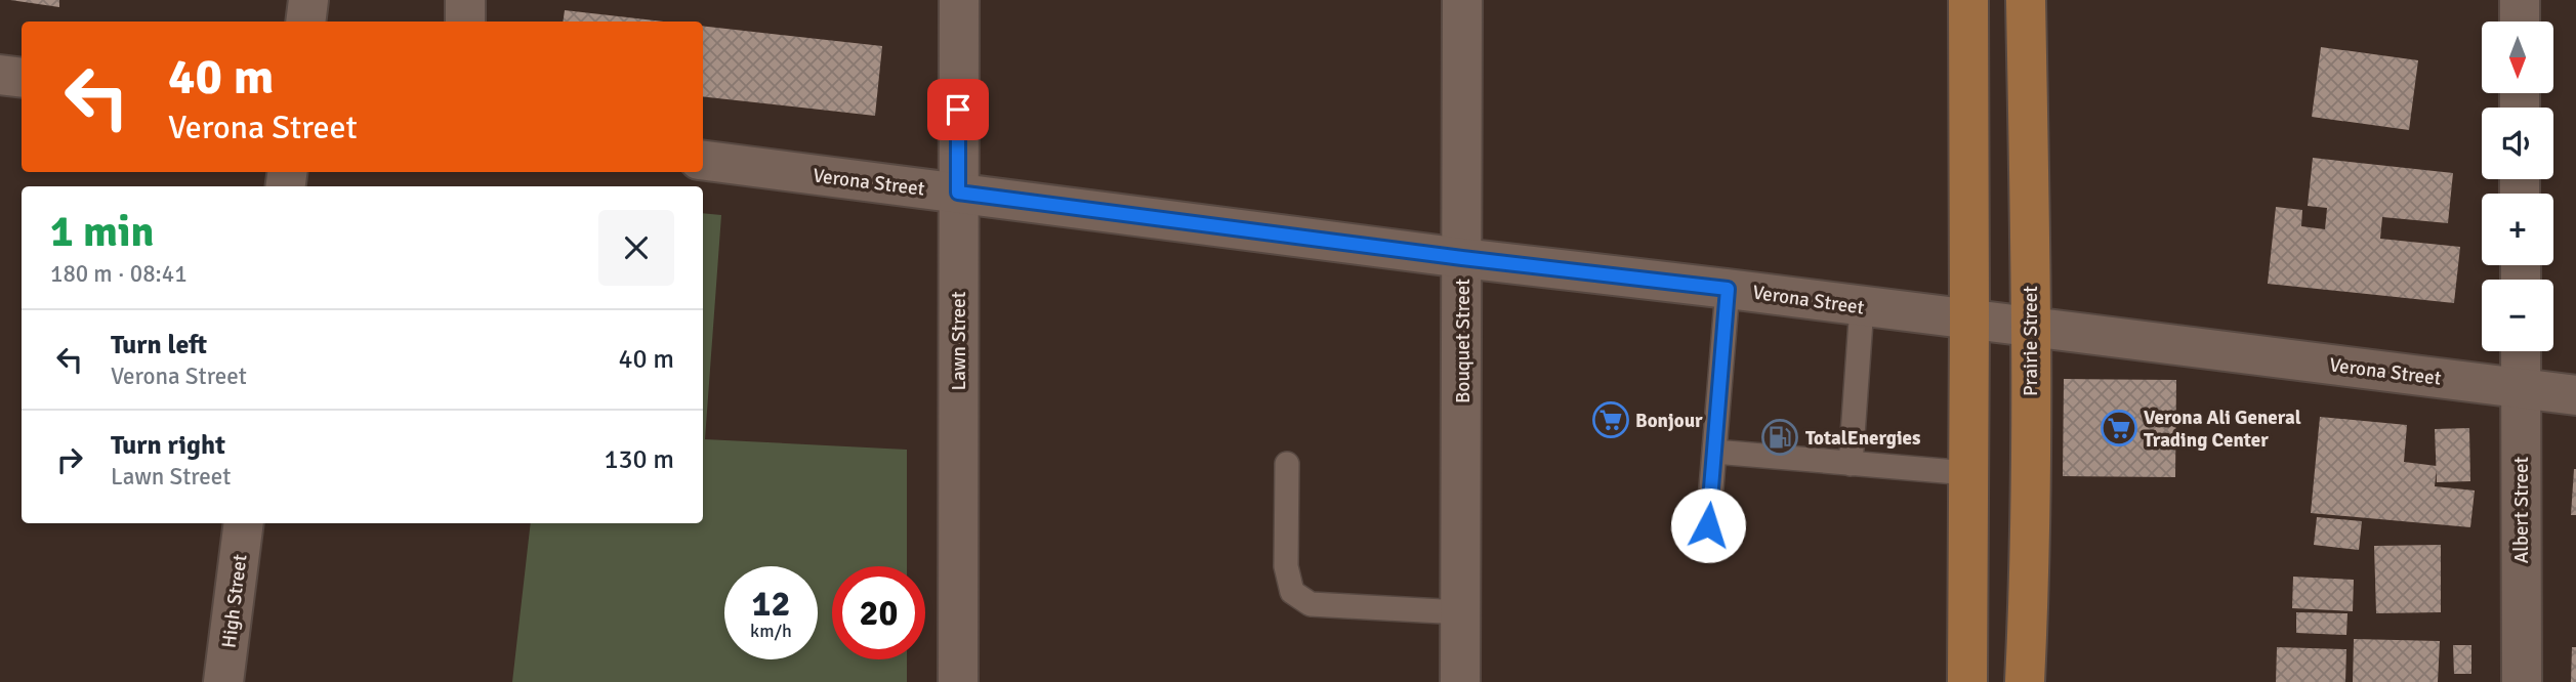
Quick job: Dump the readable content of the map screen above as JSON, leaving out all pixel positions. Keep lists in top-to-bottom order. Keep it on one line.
{"streets":{"main road":["Prairie Street"],"street":["Verona Street","Lawn Street","Bouquet Street","Albert Street","High Street"]},"crossings":[["Verona Street","Lawn Street"],["Verona Street","Bouquet Street"],["Verona Street","Prairie Street"],["Verona Street","Albert Street"]],"places":{"supermarket":["Bonjour","Verona Ali General Trading Center"],"fuel station":["TotalEnergies"]},"north":"bottom","page":{"map_buttons":["+","−"],"turn":["40 m","Verona Street"],"heading":["1 min","180 m · 08:41"],"list":[{"name":"Turn left","note":"Verona Street","value":"40 m"},{"name":"Turn right","note":"Lawn Street","value":"130 m"}],"speed":"12 km/h","limit":"20"}}
